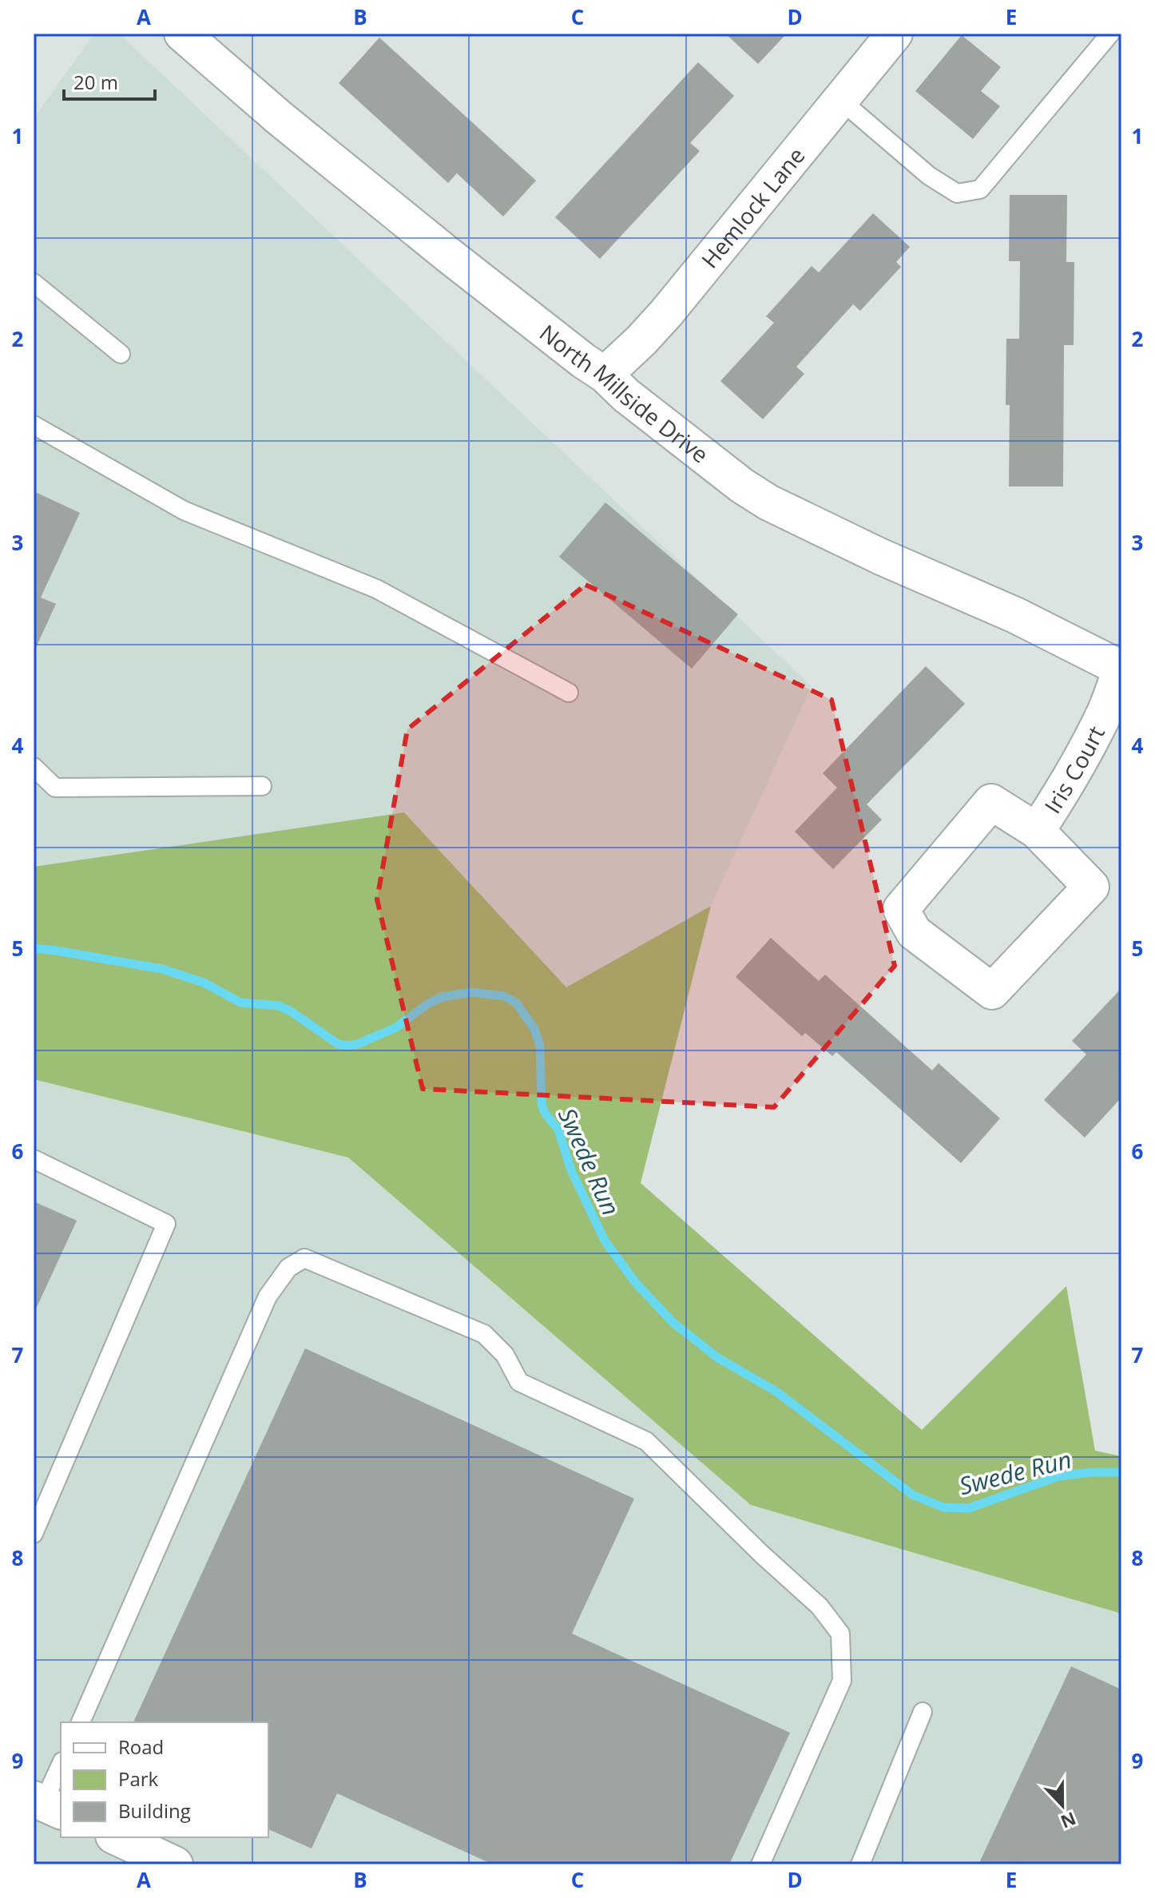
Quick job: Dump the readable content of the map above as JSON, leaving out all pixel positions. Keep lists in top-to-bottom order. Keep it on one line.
{"streets":{"street":["Hemlock Lane","North Millside Drive","Iris Court"]},"crossings":[["Hemlock Lane","North Millside Drive"],["North Millside Drive","Iris Court"]],"water":["Swede Run"],"legend":["Road","Park","Building"],"scale_bar":"20 m","north":"bottom","grid":{"columns":["A","B","C","D","E"],"rows":["1","2","3","4","5","6","7","8","9"]}}
